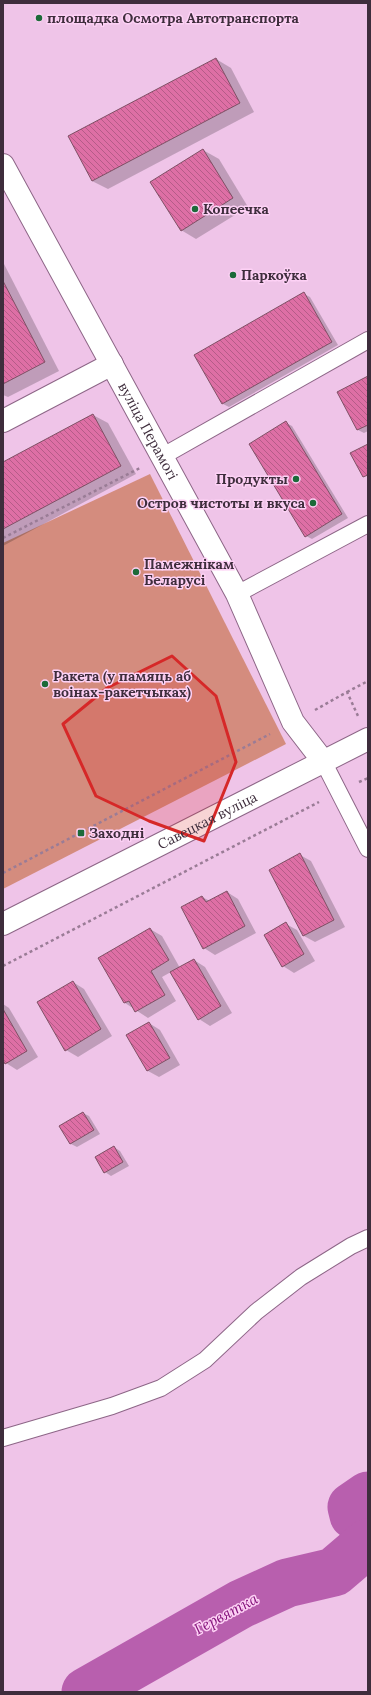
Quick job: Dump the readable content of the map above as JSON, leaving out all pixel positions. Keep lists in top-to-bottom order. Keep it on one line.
{"streets":{"street":["вуліца Перамогі","Савецкая вуліца"]},"crossings":[["вуліца Перамогі","Савецкая вуліца"]],"water":["Гервятка"],"places":{"other":["площадка Осмотра Автотранспорта","Копеечка","Паркоўка","Продукты","Остров чистоты и вкуса","Памежнікам Беларусі","Ракета (у памяць аб воінах-ракетчыках)"],"transit":["Заходні"]}}
